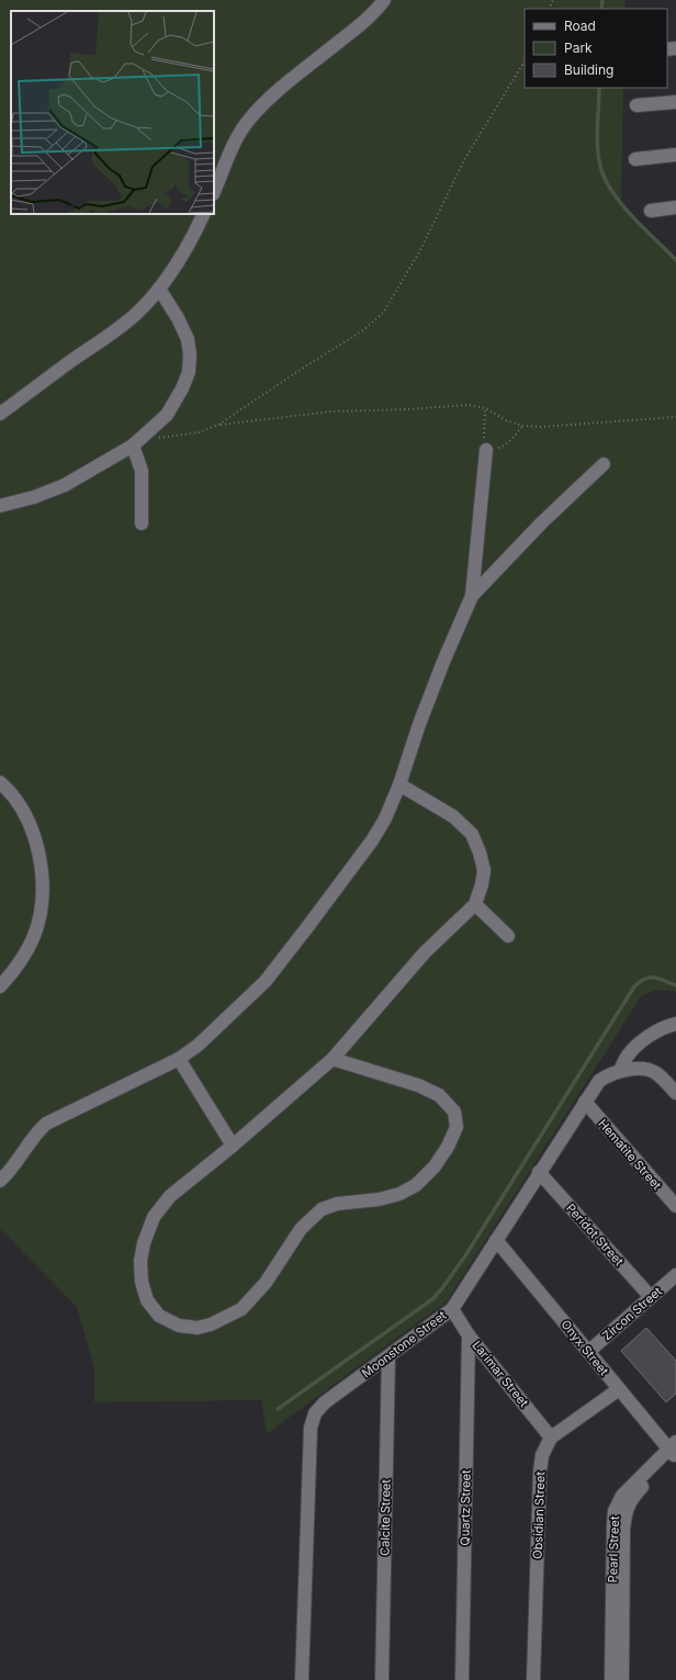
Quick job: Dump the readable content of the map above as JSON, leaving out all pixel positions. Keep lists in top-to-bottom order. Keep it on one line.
{"streets":{"street":["Hematite Street","Peridot Street","Zircon Street","Moonstone Street","Onyx Street","Larimar Street","Quartz Street","Obsidian Street","Calcite Street","Pearl Street"]},"crossings":[["Hematite Street","Moonstone Street"],["Peridot Street","Zircon Street"],["Peridot Street","Moonstone Street"],["Zircon Street","Onyx Street"],["Moonstone Street","Onyx Street"],["Moonstone Street","Larimar Street"],["Moonstone Street","Calcite Street"],["Onyx Street","Pearl Street"],["Larimar Street","Quartz Street"],["Larimar Street","Obsidian Street"]],"legend":["Road","Park","Building"]}
